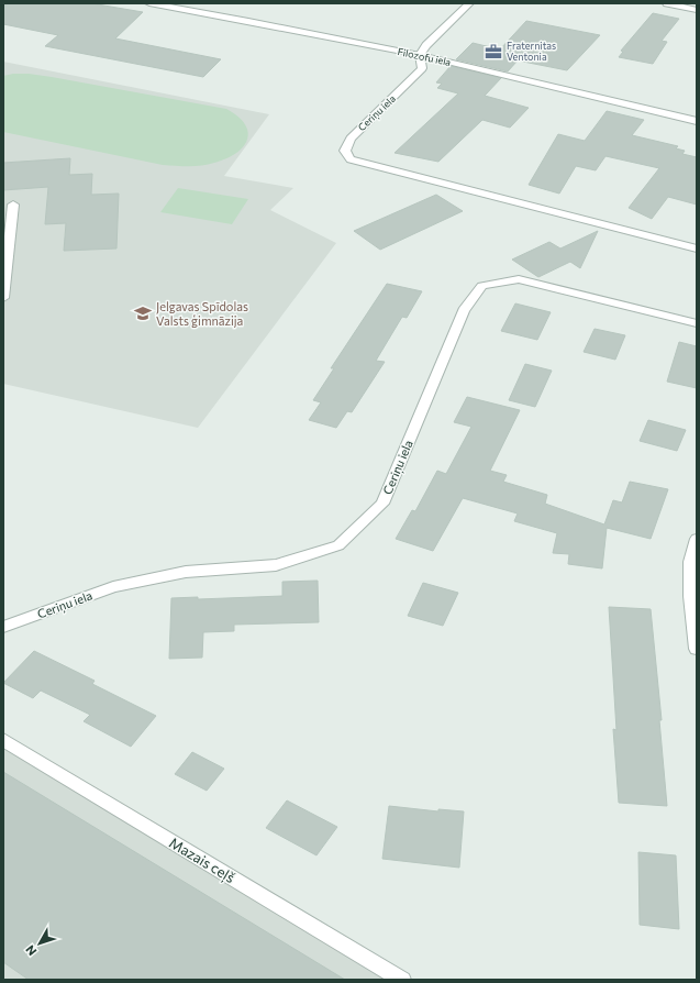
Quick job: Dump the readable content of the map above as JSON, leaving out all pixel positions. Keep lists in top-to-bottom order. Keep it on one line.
{"streets":{"street":["Filozofu iela","Ceriņu iela","Mazais ceļš"]},"crossings":[["Filozofu iela","Ceriņu iela"]],"places":{"office":["Fraternitas Ventonia"],"school or university":["Jelgavas Spīdolas Valsts ģimnāzija"]},"north":"bottom left"}
